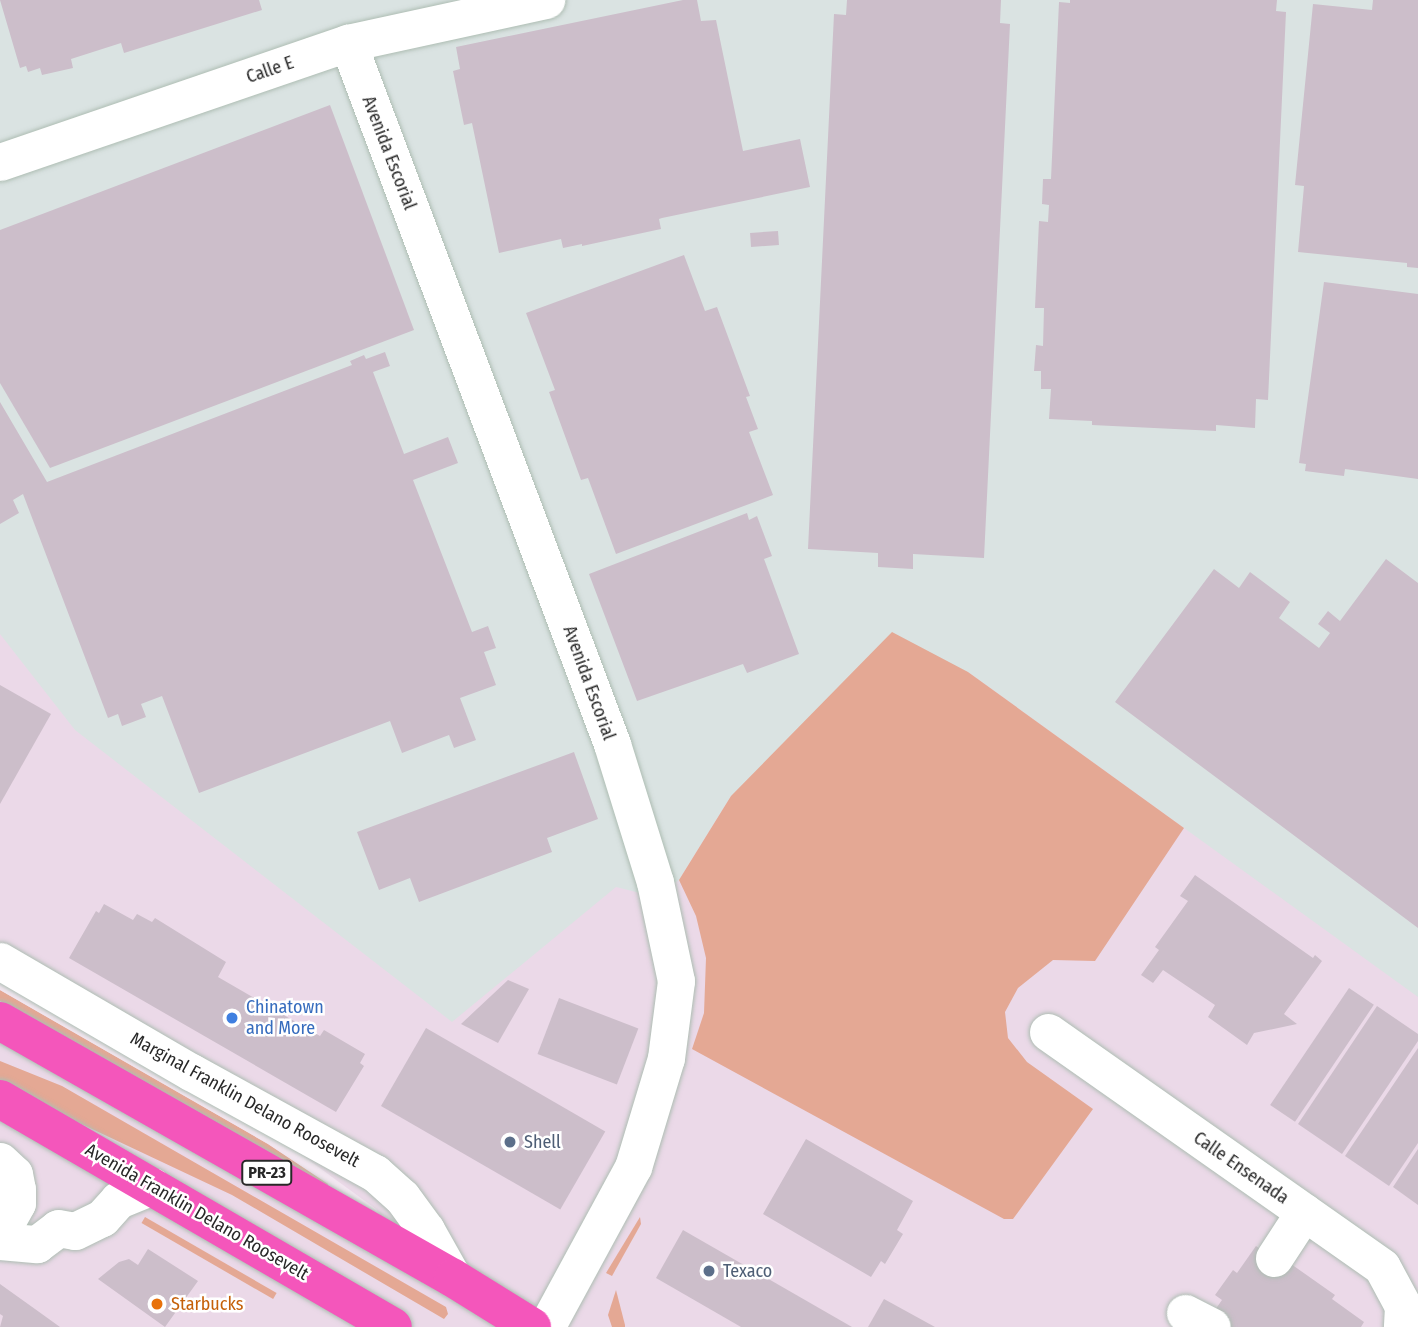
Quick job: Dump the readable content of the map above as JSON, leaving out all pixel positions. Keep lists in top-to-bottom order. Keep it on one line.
{"streets":{"main road":["PR-23","Avenida Franklin Delano Roosevelt"],"street":["Calle E","Avenida Escorial","Marginal Franklin Delano Roosevelt","Calle Ensenada"]},"crossings":[["Calle E","Avenida Escorial"],["Marginal Franklin Delano Roosevelt","PR-23"]],"places":["Chinatown and More","Shell","Texaco","Starbucks"]}
